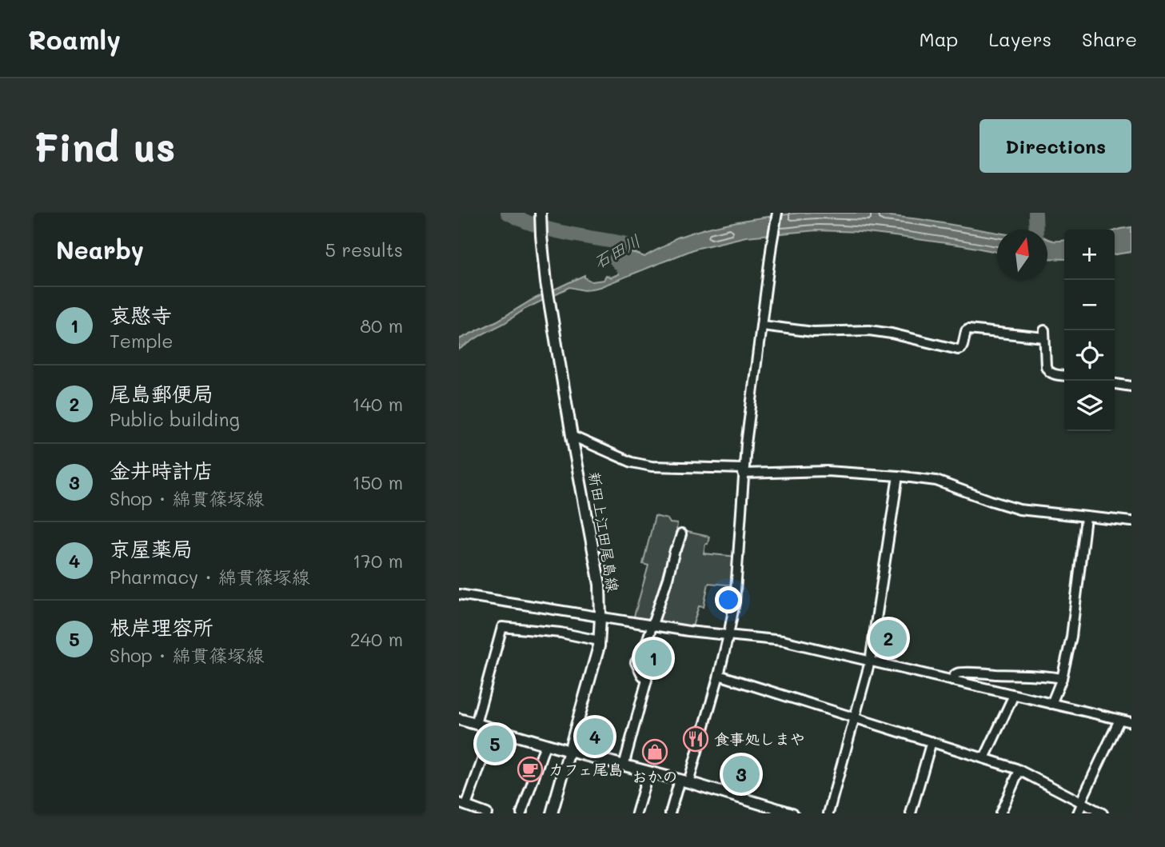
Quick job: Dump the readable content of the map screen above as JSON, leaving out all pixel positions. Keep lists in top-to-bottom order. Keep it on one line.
{"streets":{"main road":["新田上江田尾島線"]},"water":["石田川"],"places":{"restaurant":["食事処しまや"],"shop":["おかの"],"cafe":["カフェ尾島"]},"north":"top","page":{"header":"Roamly","nav":["Map","Layers","Share"],"buttons":"Directions","title":"Find us","heading":["Nearby","5 results"],"map_buttons":["+","−"],"list":[{"mark":"1","name":"哀愍寺","note":"Temple","value":"80 m"},{"mark":"2","name":"尾島郵便局","note":"Public building","value":"140 m"},{"mark":"3","name":"金井時計店","note":"Shop · 綿貫篠塚線","value":"150 m"},{"mark":"4","name":"京屋薬局","note":"Pharmacy · 綿貫篠塚線","value":"170 m"},{"mark":"5","name":"根岸理容所","note":"Shop · 綿貫篠塚線","value":"240 m"}],"pins":["2","1","4","5","3"]}}
